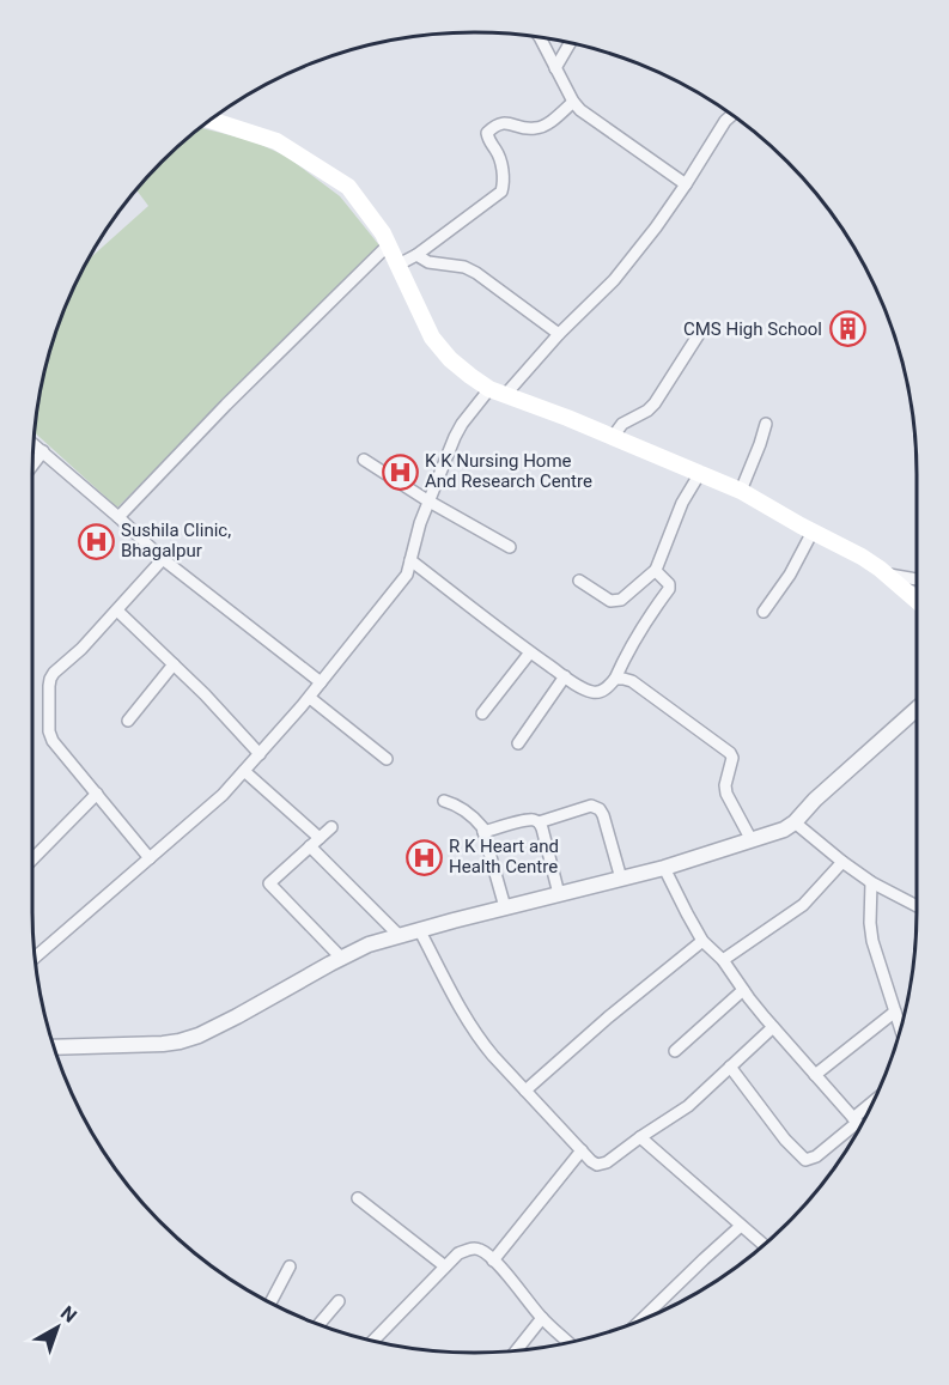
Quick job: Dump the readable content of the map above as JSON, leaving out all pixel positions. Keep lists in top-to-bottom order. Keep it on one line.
{"places":{"building":["CMS High School"],"hospital":["K K Nursing Home And Research Centre","Sushila Clinic, Bhagalpur","R K Heart and Health Centre"]},"north":"top right"}
